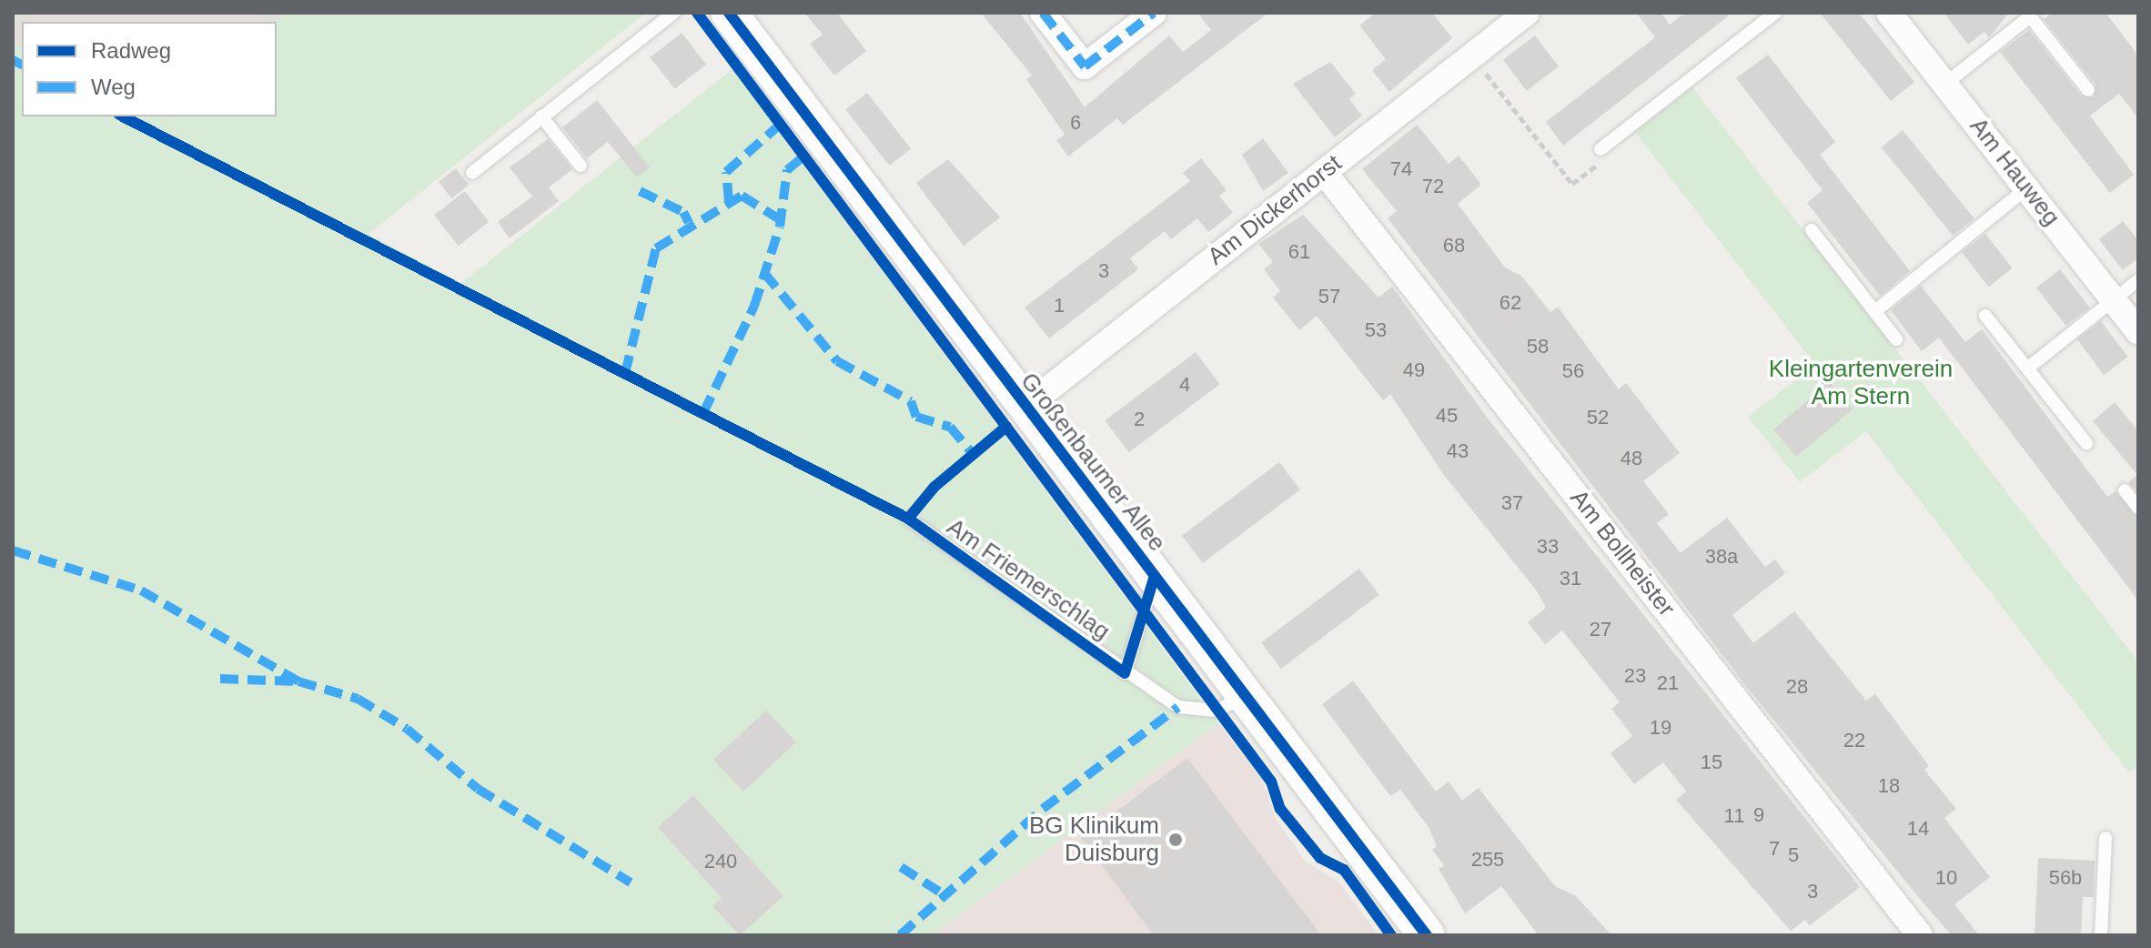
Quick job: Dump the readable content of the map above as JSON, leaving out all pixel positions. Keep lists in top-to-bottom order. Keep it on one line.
{"streets":{"main road":["Großenbaumer Allee"],"street":["Am Hauweg","Am Dickerhorst","Am Bollheister"],"lane":["Am Friemerschlag"]},"crossings":[["Am Dickerhorst","Großenbaumer Allee"],["Am Dickerhorst","Am Bollheister"],["Großenbaumer Allee","Am Friemerschlag"]],"parks":["Kleingartenverein Am Stern"],"places":["BG Klinikum Duisburg"],"house_numbers":["6","74","72","68","61","3","57","62","1","53","58","49","56","4","45","52","2","43","48","37","33","38a","31","27","23","21","28","19","22","15","18","9","11","14","7","5","255","240","10","56b","3"],"legend":["Radweg","Weg"]}
